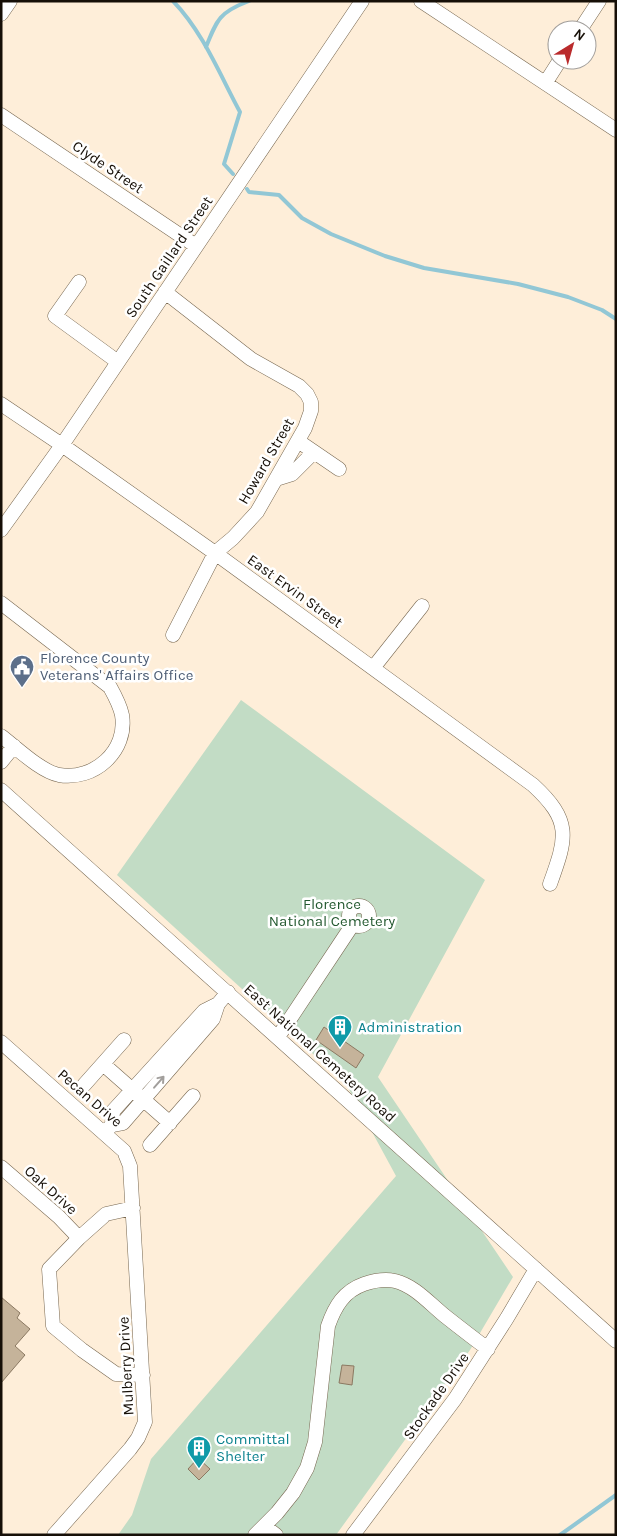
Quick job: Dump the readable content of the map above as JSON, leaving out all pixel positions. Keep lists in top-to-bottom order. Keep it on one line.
{"streets":{"street":["Clyde Street","South Gaillard Street","Howard Street","East Ervin Street","East National Cemetery Road","Pecan Drive","Oak Drive","Mulberry Drive","Stockade Drive"]},"crossings":[["Clyde Street","South Gaillard Street"],["South Gaillard Street","Howard Street"],["South Gaillard Street","East Ervin Street"],["Howard Street","East Ervin Street"],["East National Cemetery Road","Stockade Drive"],["Pecan Drive","Mulberry Drive"]],"parks":["Florence National Cemetery"],"places":{"public building":["Florence County Veterans' Affairs Office"],"building":["Administration","Committal Shelter"]},"north":"top right"}
